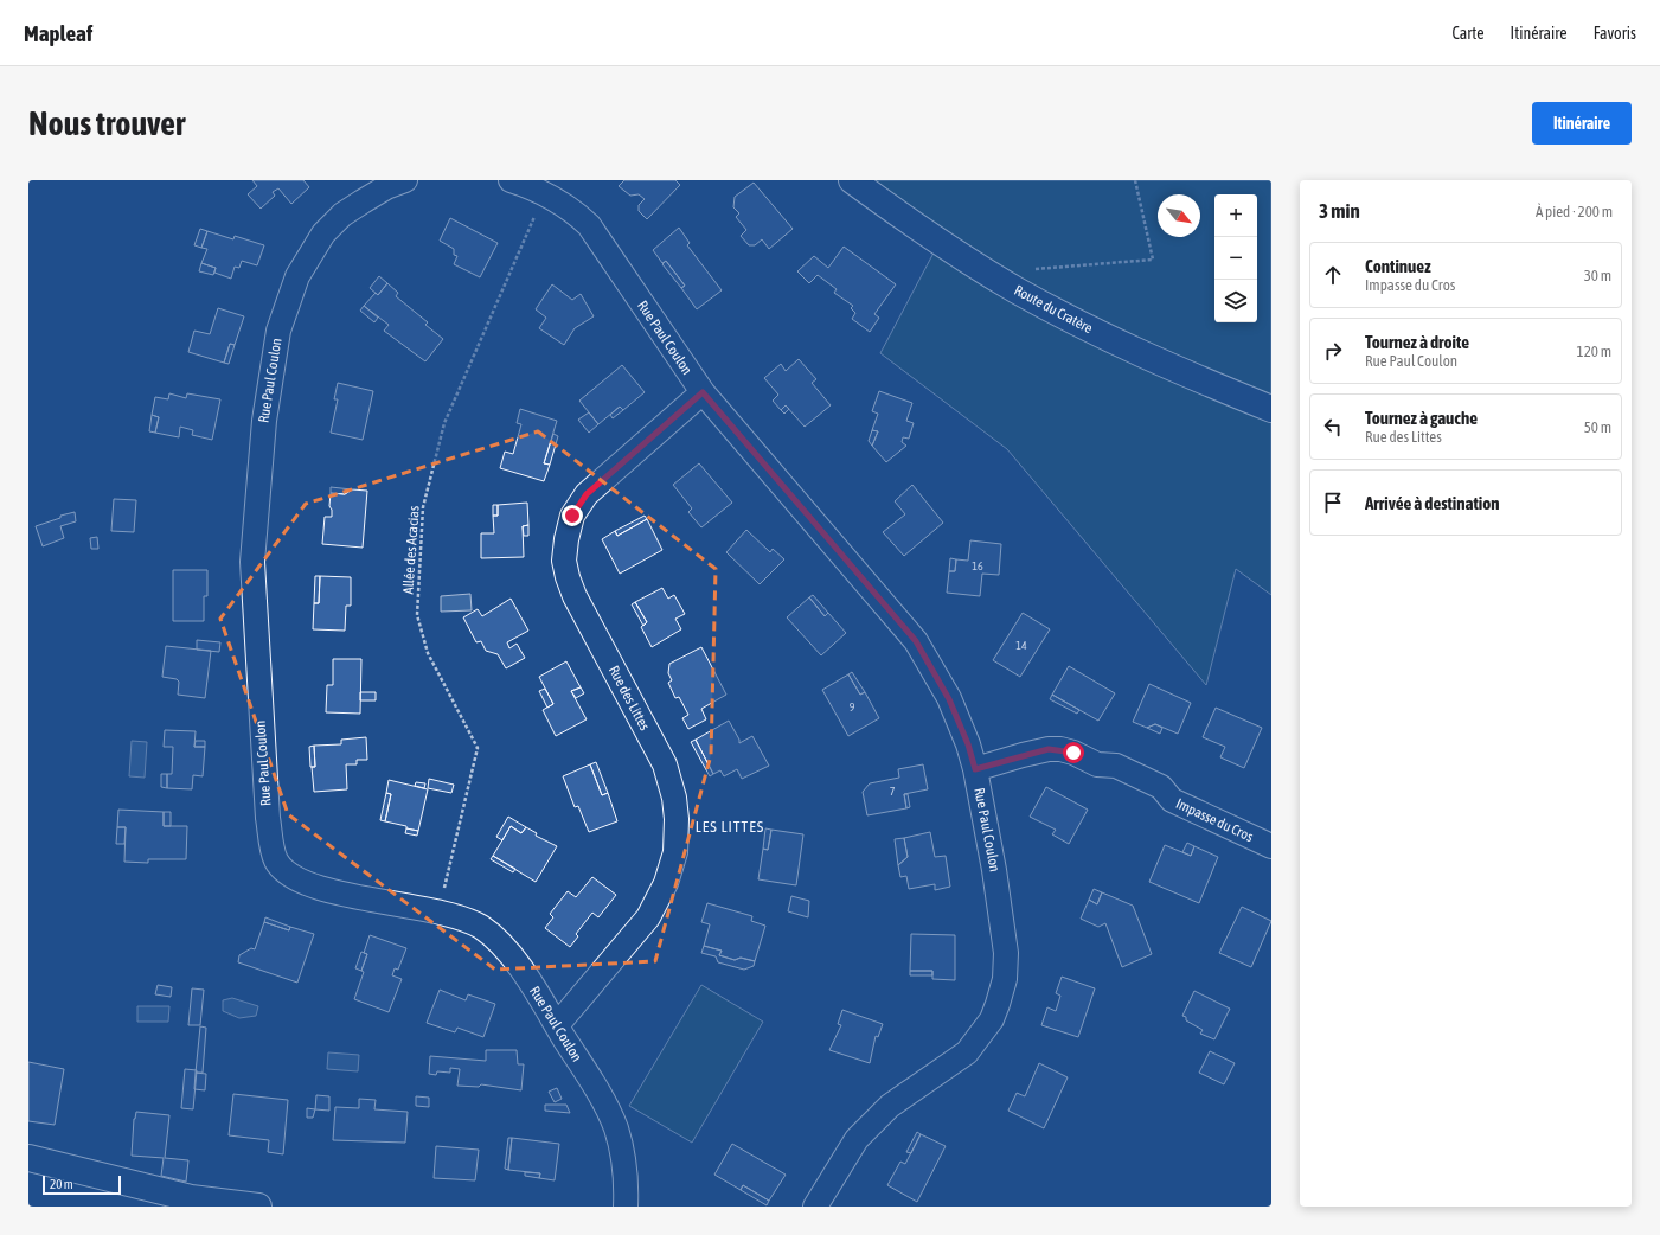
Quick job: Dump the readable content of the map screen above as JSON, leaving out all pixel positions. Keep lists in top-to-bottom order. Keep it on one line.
{"streets":{"main road":["Route du Cratère"],"street":["Rue Paul Coulon","Rue des Littes","Impasse du Cros"],"path":["Allée des Acacias"]},"crossings":[["Rue Paul Coulon","Allée des Acacias"],["Rue Paul Coulon","Rue des Littes"],["Rue Paul Coulon","Impasse du Cros"]],"districts":["LES LITTES"],"house_numbers":["16","14","9","7"],"scale_bar":"20 m","north":"bottom right","page":{"header":"Mapleaf","nav":["Carte","Itinéraire","Favoris"],"buttons":"Itinéraire","title":"Nous trouver","heading":["3 min","À pied · 200 m"],"map_buttons":["+","−"],"list":[["Continuez","Impasse du Cros","30 m"],["Tournez à droite","Rue Paul Coulon","120 m"],["Tournez à gauche","Rue des Littes","50 m"],"Arrivée à destination"],"scale":"20 m"}}
